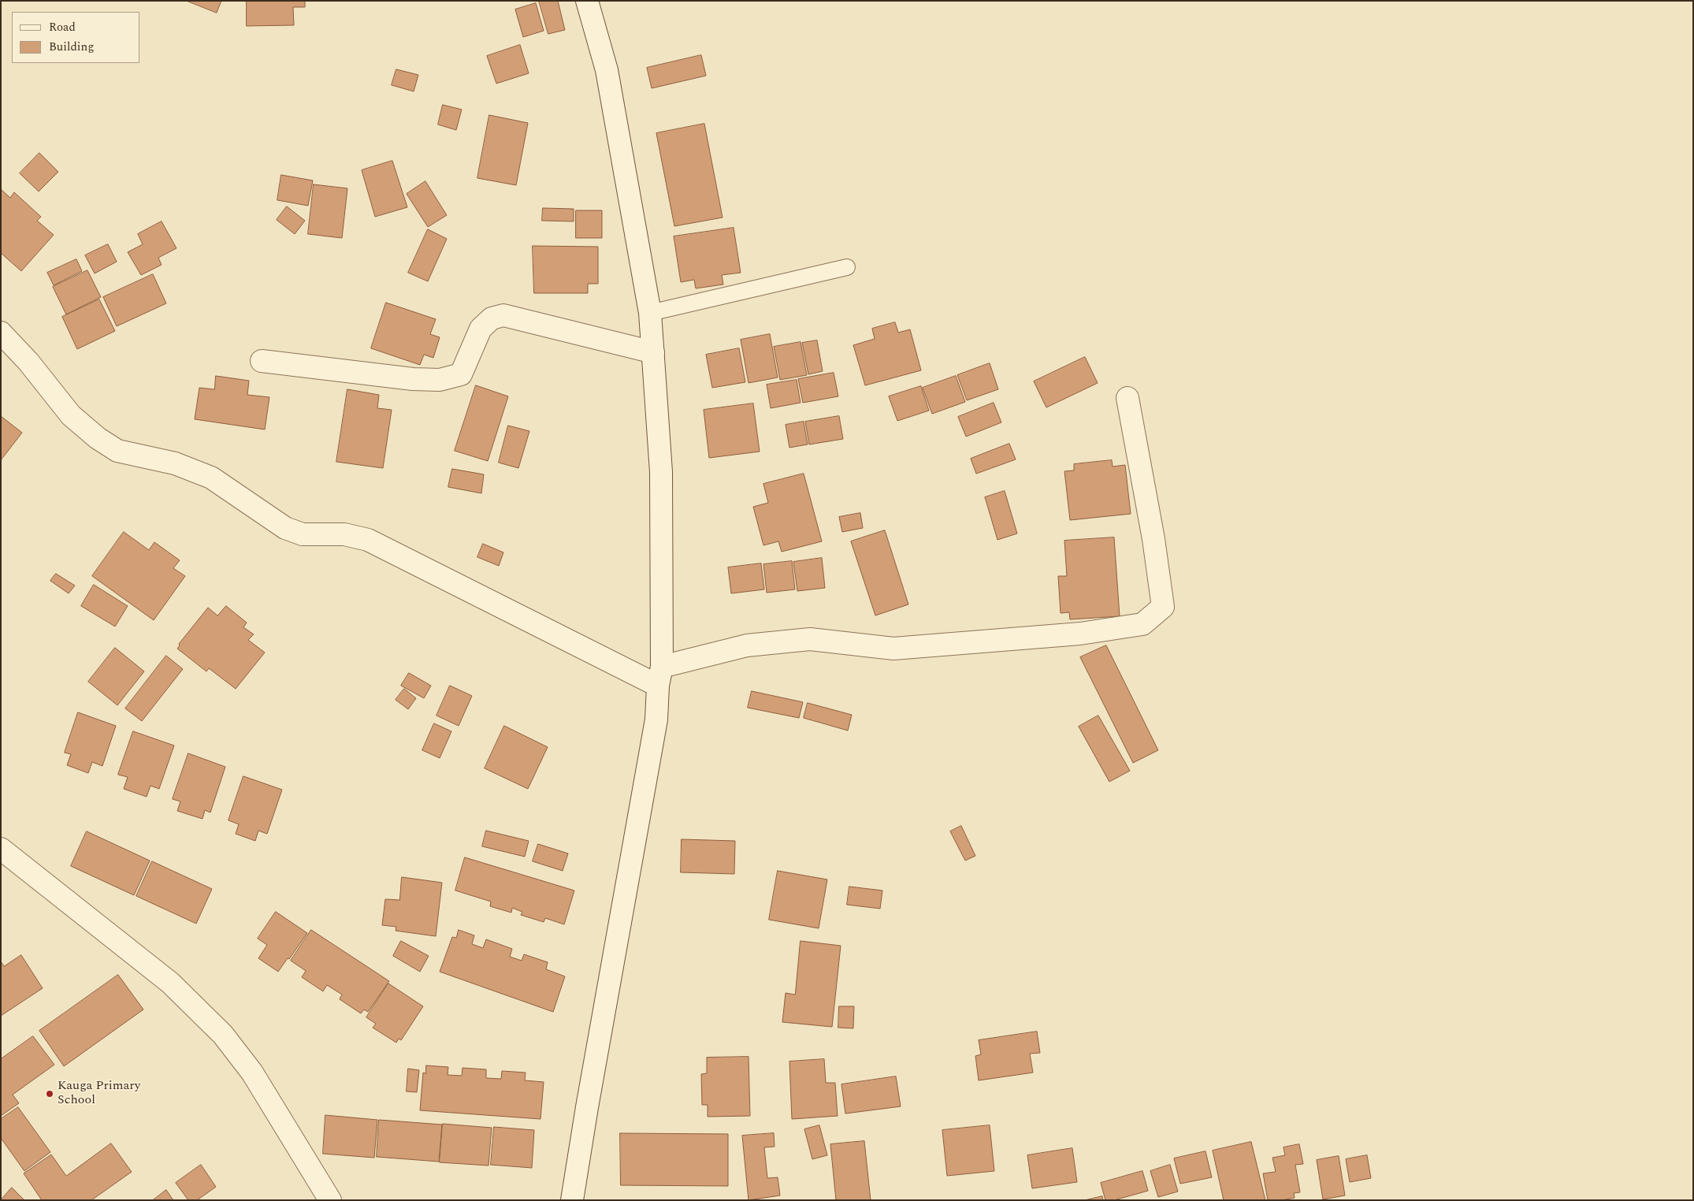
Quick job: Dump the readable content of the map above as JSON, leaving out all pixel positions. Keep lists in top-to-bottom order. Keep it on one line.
{"places":["Kauga Primary School"],"legend":["Road","Building"]}
